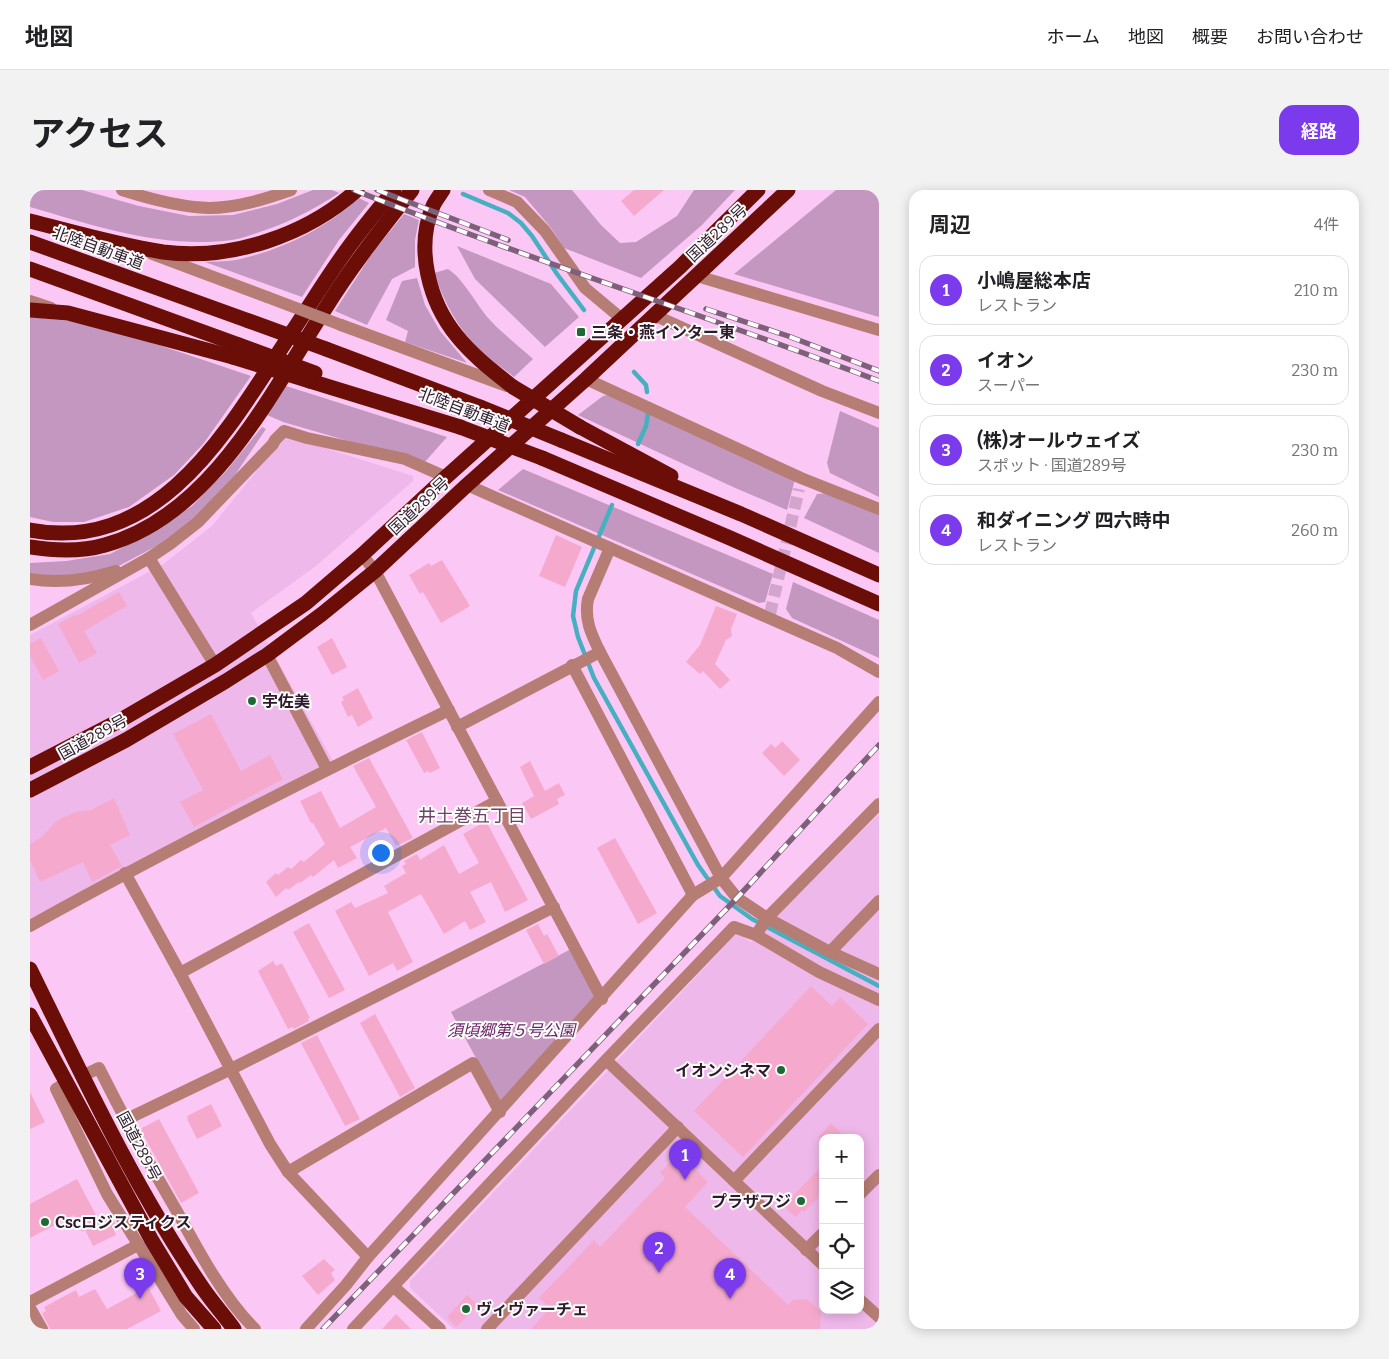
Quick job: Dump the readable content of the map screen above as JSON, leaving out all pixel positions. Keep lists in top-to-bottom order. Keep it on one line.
{"streets":{"highway":["国道289号","北陸自動車道"]},"districts":["井土巻五丁目"],"parks":["須頃郷第５号公園"],"places":{"transit":["三条・燕インター東"],"other":["宇佐美","イオンシネマ","プラザフジ","Cscロジスティクス","ヴィヴァーチェ"]},"page":{"header":"地図","nav":["ホーム","地図","概要","お問い合わせ"],"title":"アクセス","buttons":"経路","heading":["周辺","4件"],"list":[{"mark":"1","name":"小嶋屋総本店","note":"レストラン","value":"210 m"},{"mark":"2","name":"イオン","note":"スーパー","value":"230 m"},{"mark":"3","name":"(株)オールウェイズ","note":"スポット · 国道289号","value":"230 m"},{"mark":"4","name":"和ダイニング 四六時中","note":"レストラン","value":"260 m"}],"map_buttons":["+","−"],"pins":["1","2","3","4"]}}
